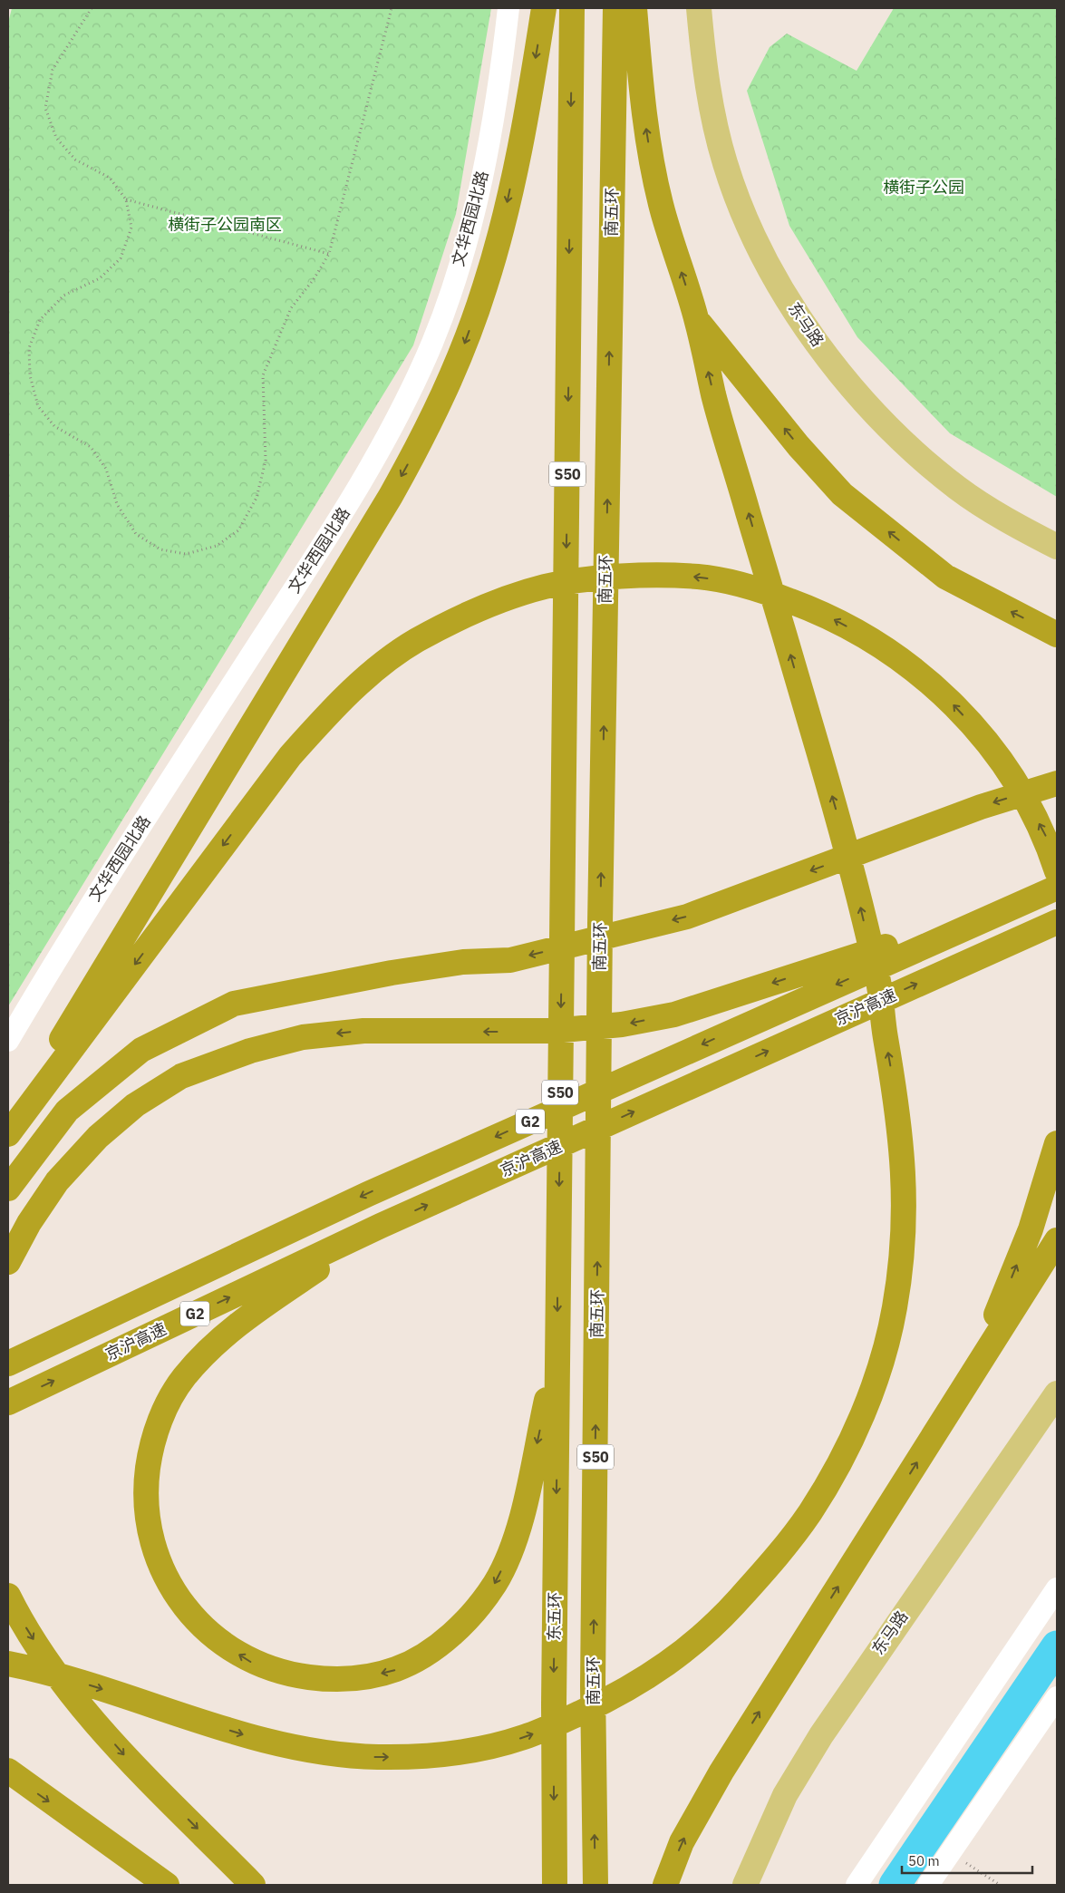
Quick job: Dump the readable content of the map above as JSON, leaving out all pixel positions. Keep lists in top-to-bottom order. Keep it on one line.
{"streets":{"highway":["南五环","S50","京沪高速","G2","东五环"],"main road":["东马路"],"street":["文华西园北路"]},"crossings":[["S50","东五环"]],"one_way":["东五环"],"parks":["横街子公园","横街子公园南区"],"scale_bar":"50 m"}
